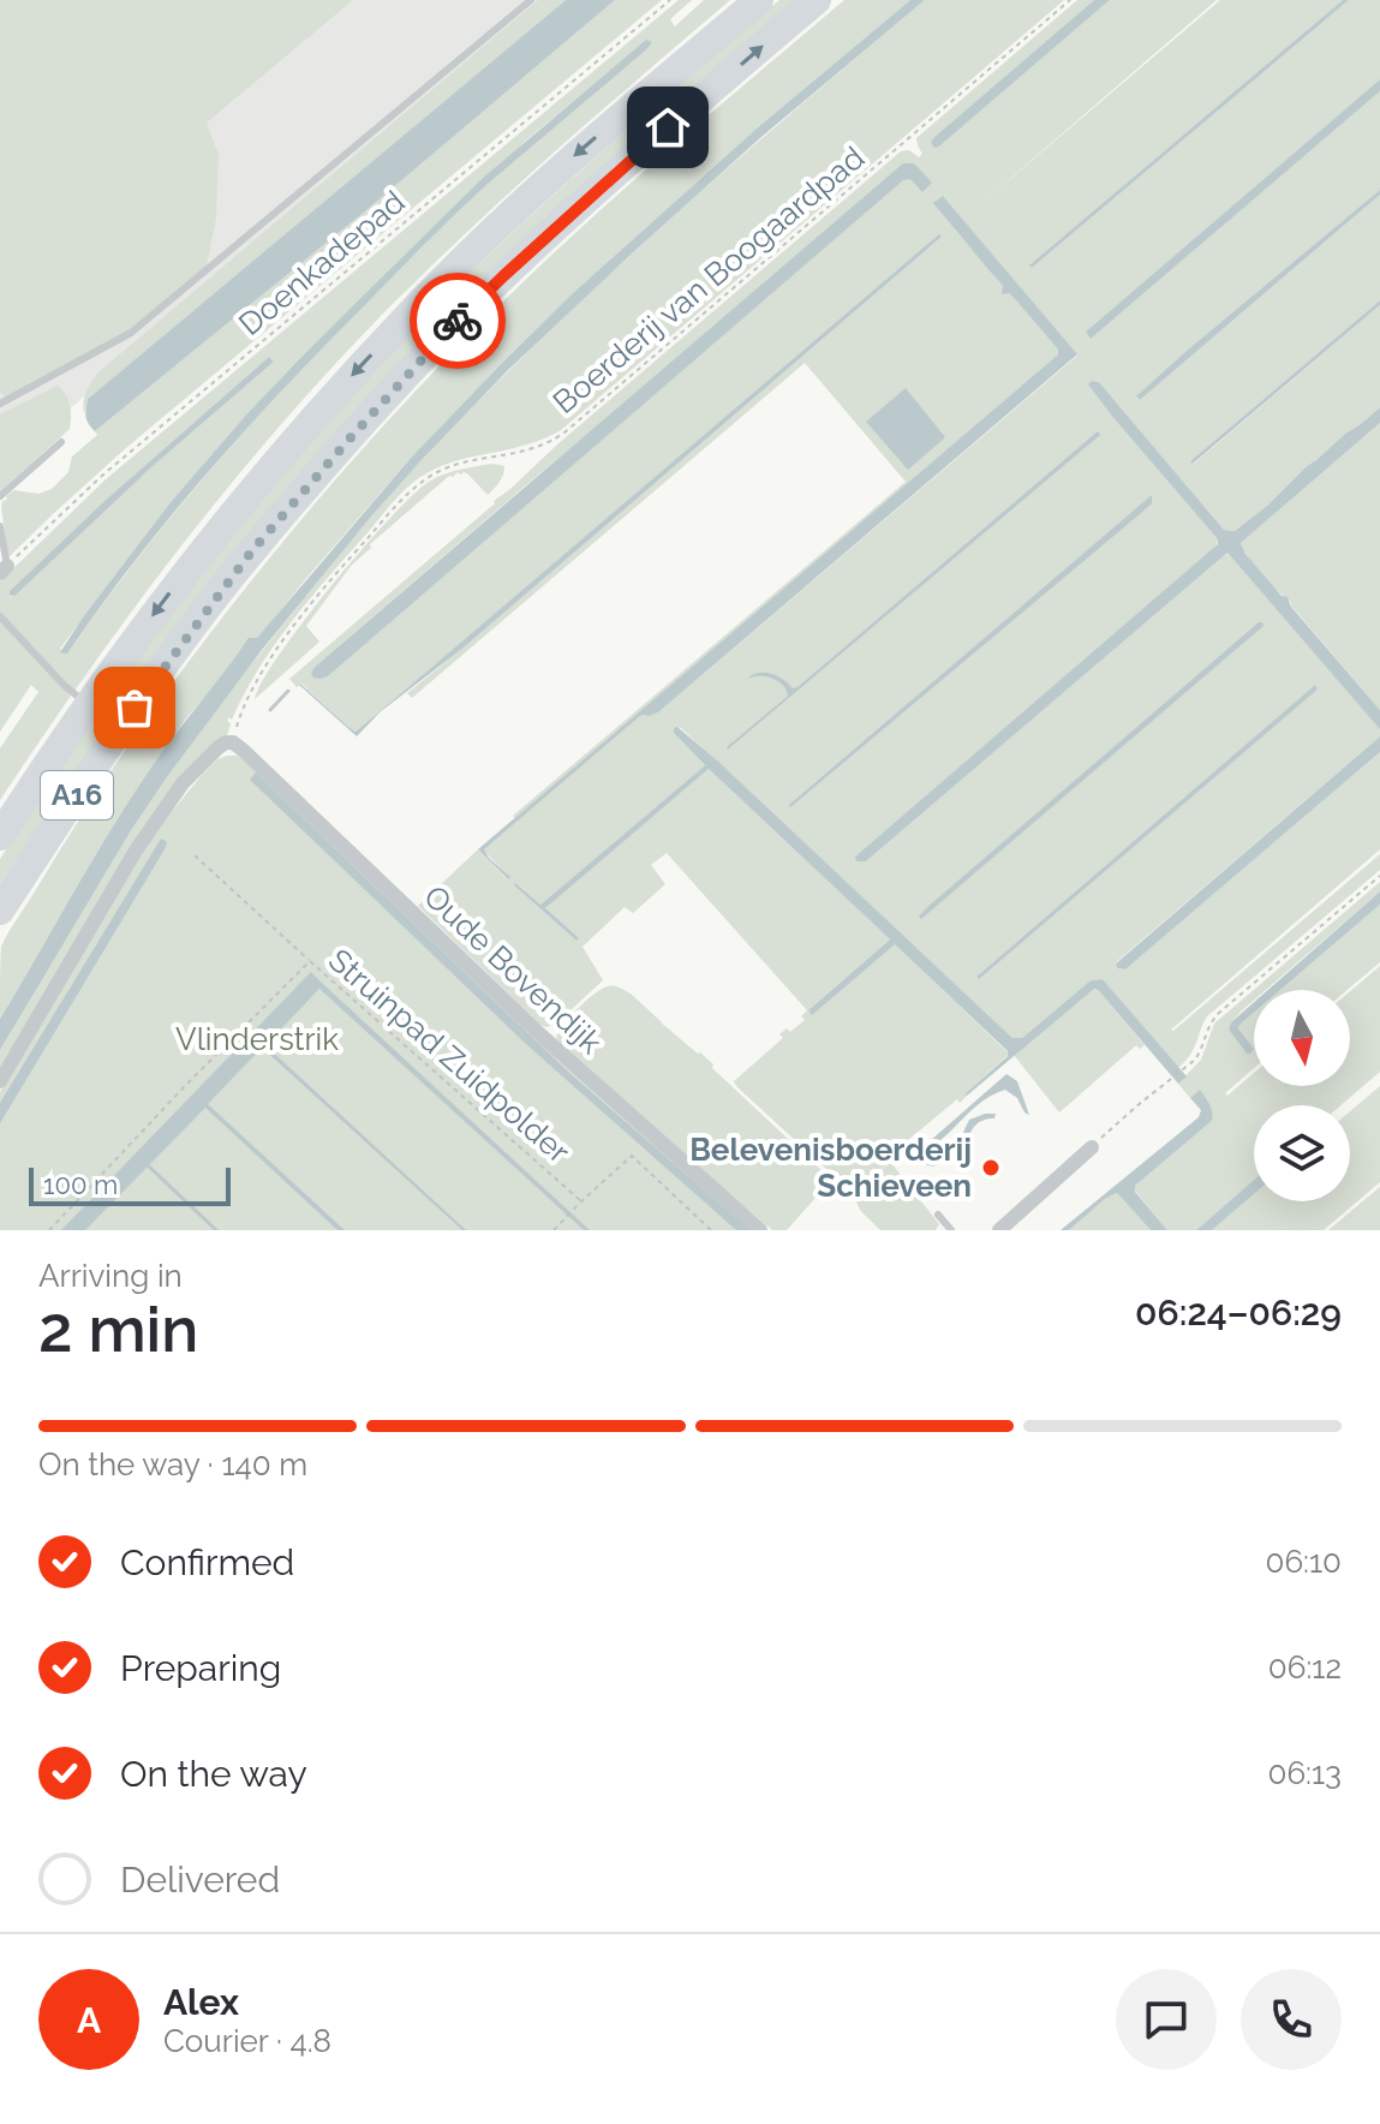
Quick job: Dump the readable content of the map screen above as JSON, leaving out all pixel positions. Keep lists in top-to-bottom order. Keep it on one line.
{"streets":{"highway":["A16"],"street":["Oude Bovendijk"],"path":["Doenkadepad","Boerderij van Boogaardpad","Struinpad Zuidpolder"]},"crossings":[["Boerderij van Boogaardpad","Oude Bovendijk"]],"parks":["Vlinderstrik"],"places":["Belevenisboerderij Schieveen"],"scale_bar":"100 m","north":"bottom","page":{"scale":"100 m","heading":["2 min","Arriving in","06:24–06:29"],"panel":["Alex","Courier · 4.8"],"bar":"On the way · 140 m","list":[["Confirmed","06:10"],["Preparing","06:12"],["On the way","06:13"],"Delivered"],"round":"A"}}
